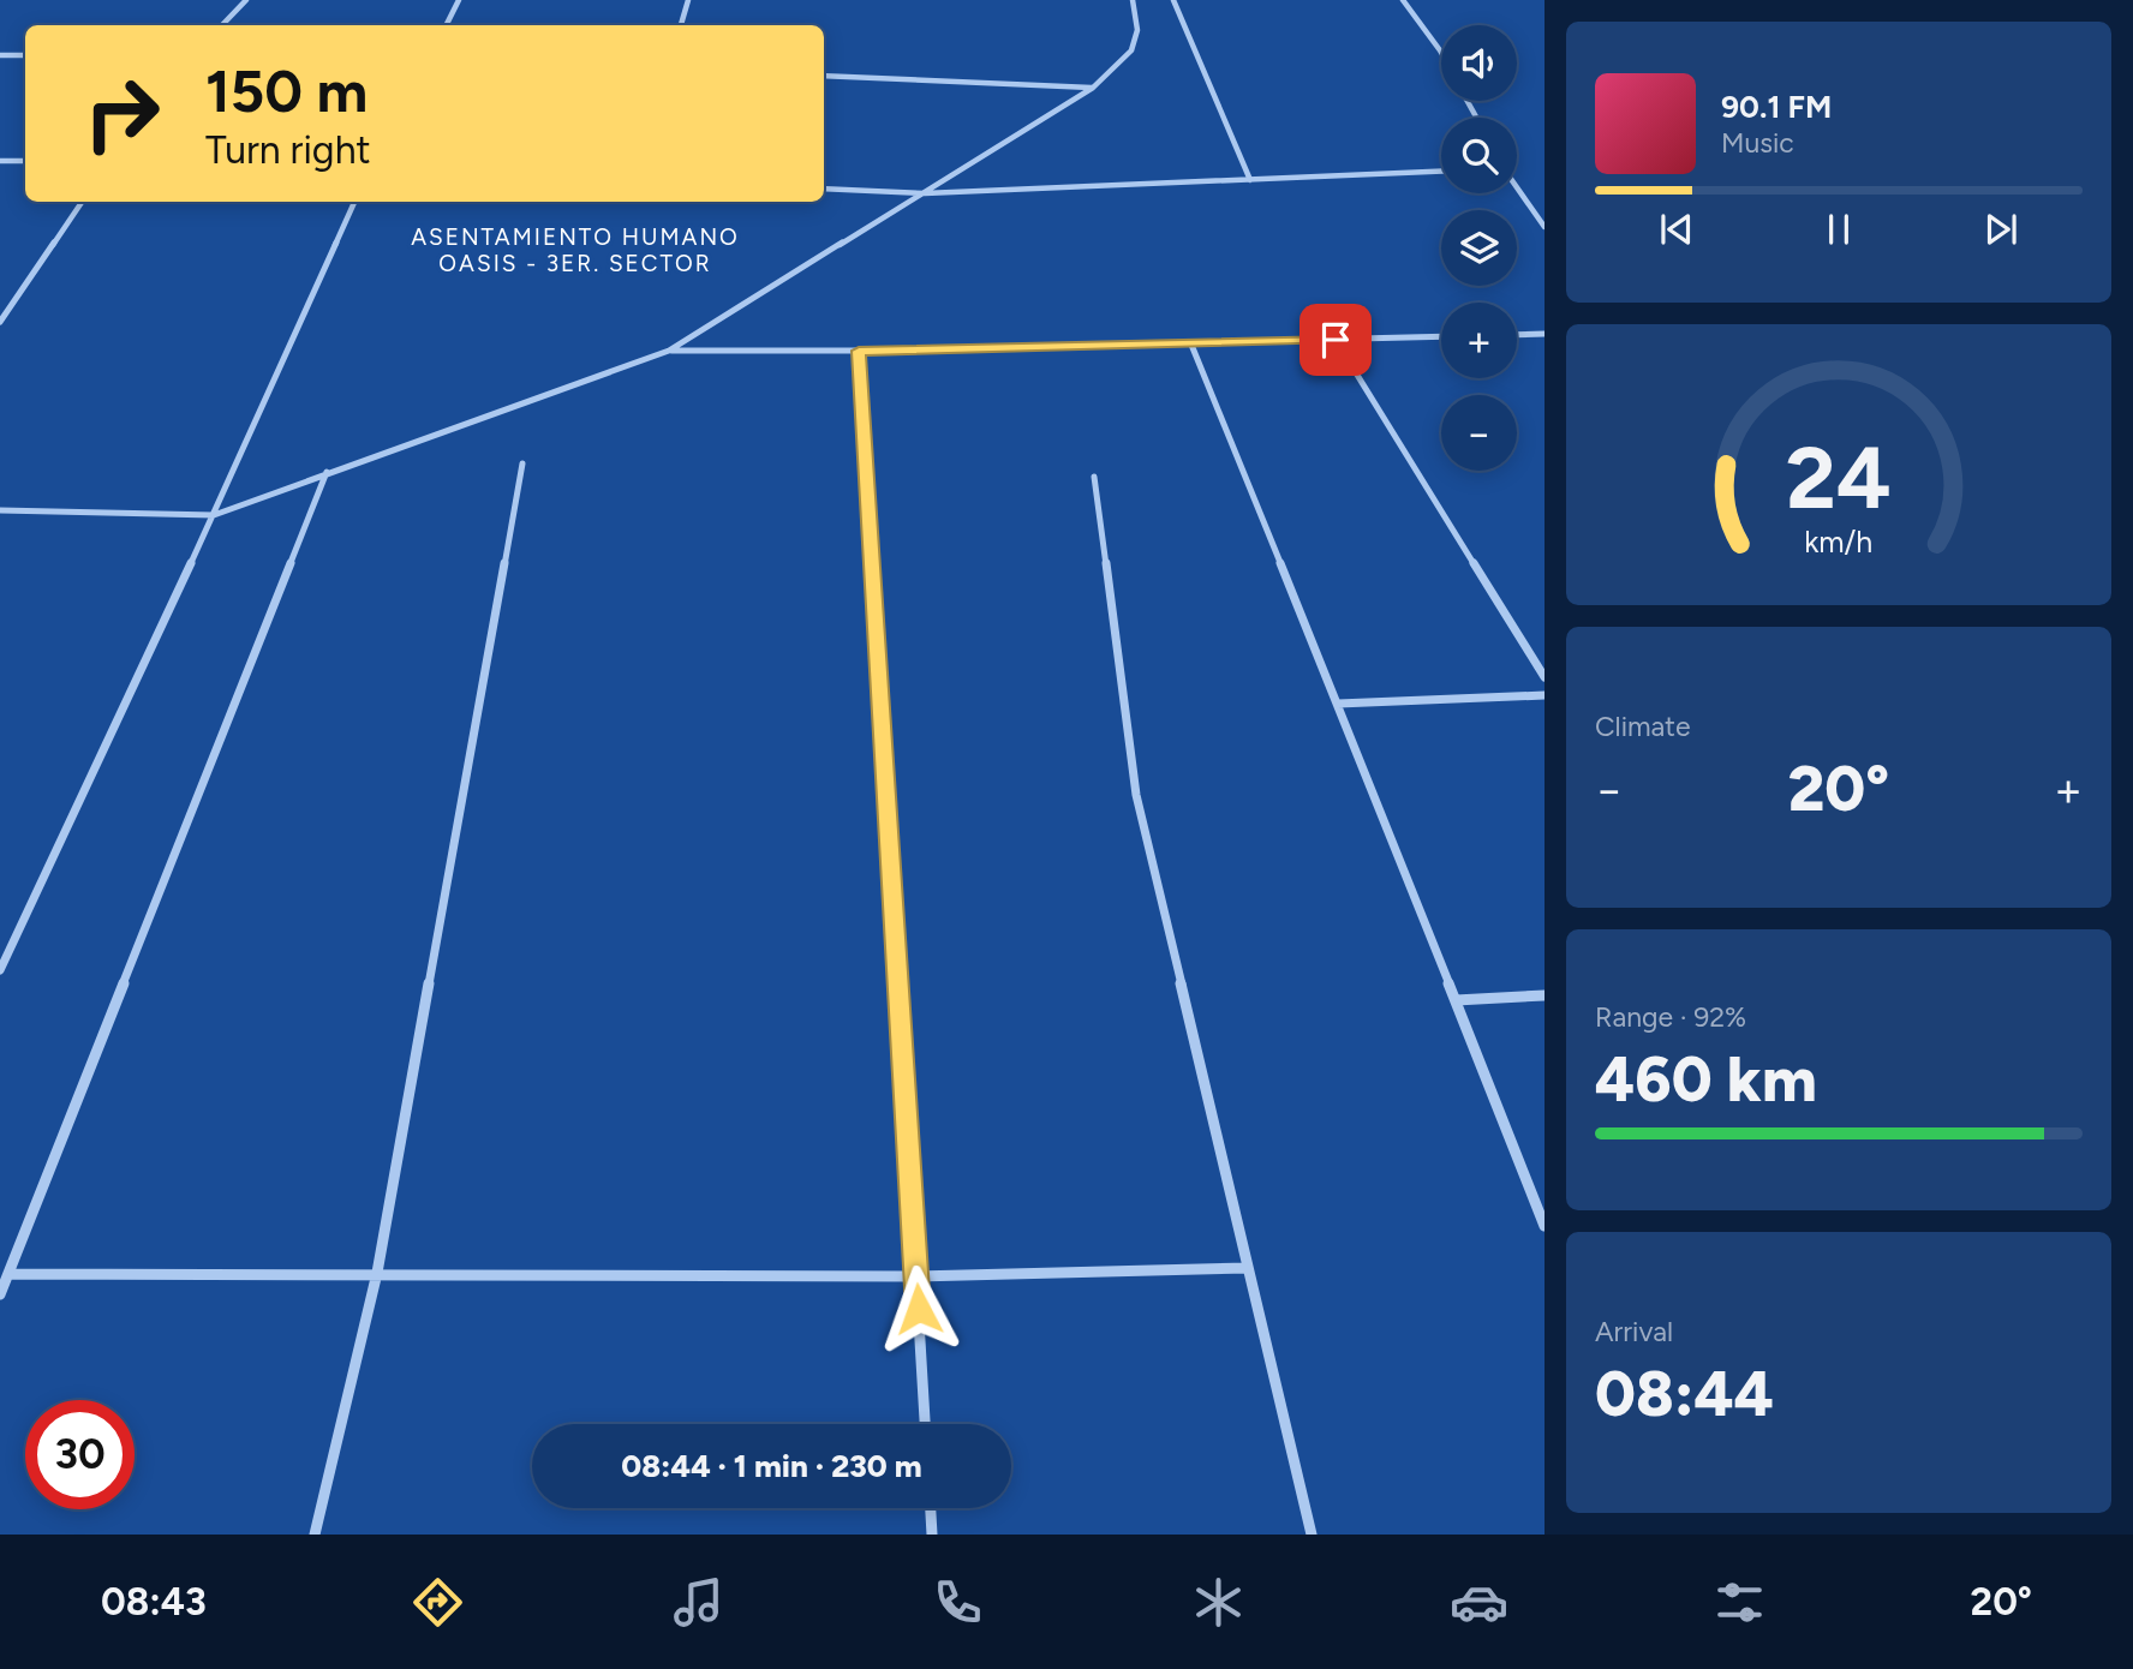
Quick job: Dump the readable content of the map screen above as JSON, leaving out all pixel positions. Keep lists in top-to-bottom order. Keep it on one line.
{"districts":["ASENTAMIENTO HUMANO OASIS - 3ER. SECTOR"],"page":{"map_buttons":["+","−"],"turn":["150 m","Turn right"],"song":["90.1 FM","Music"],"tile":["Climate",["Range · 92%","460 km"],["Arrival","08:44"]],"heat":["−","20°","+"],"limit":"30","trip":"08:44 · 1 min · 230 m","tabs":["08:43","20°"],"gauge":["24","km/h"]}}
